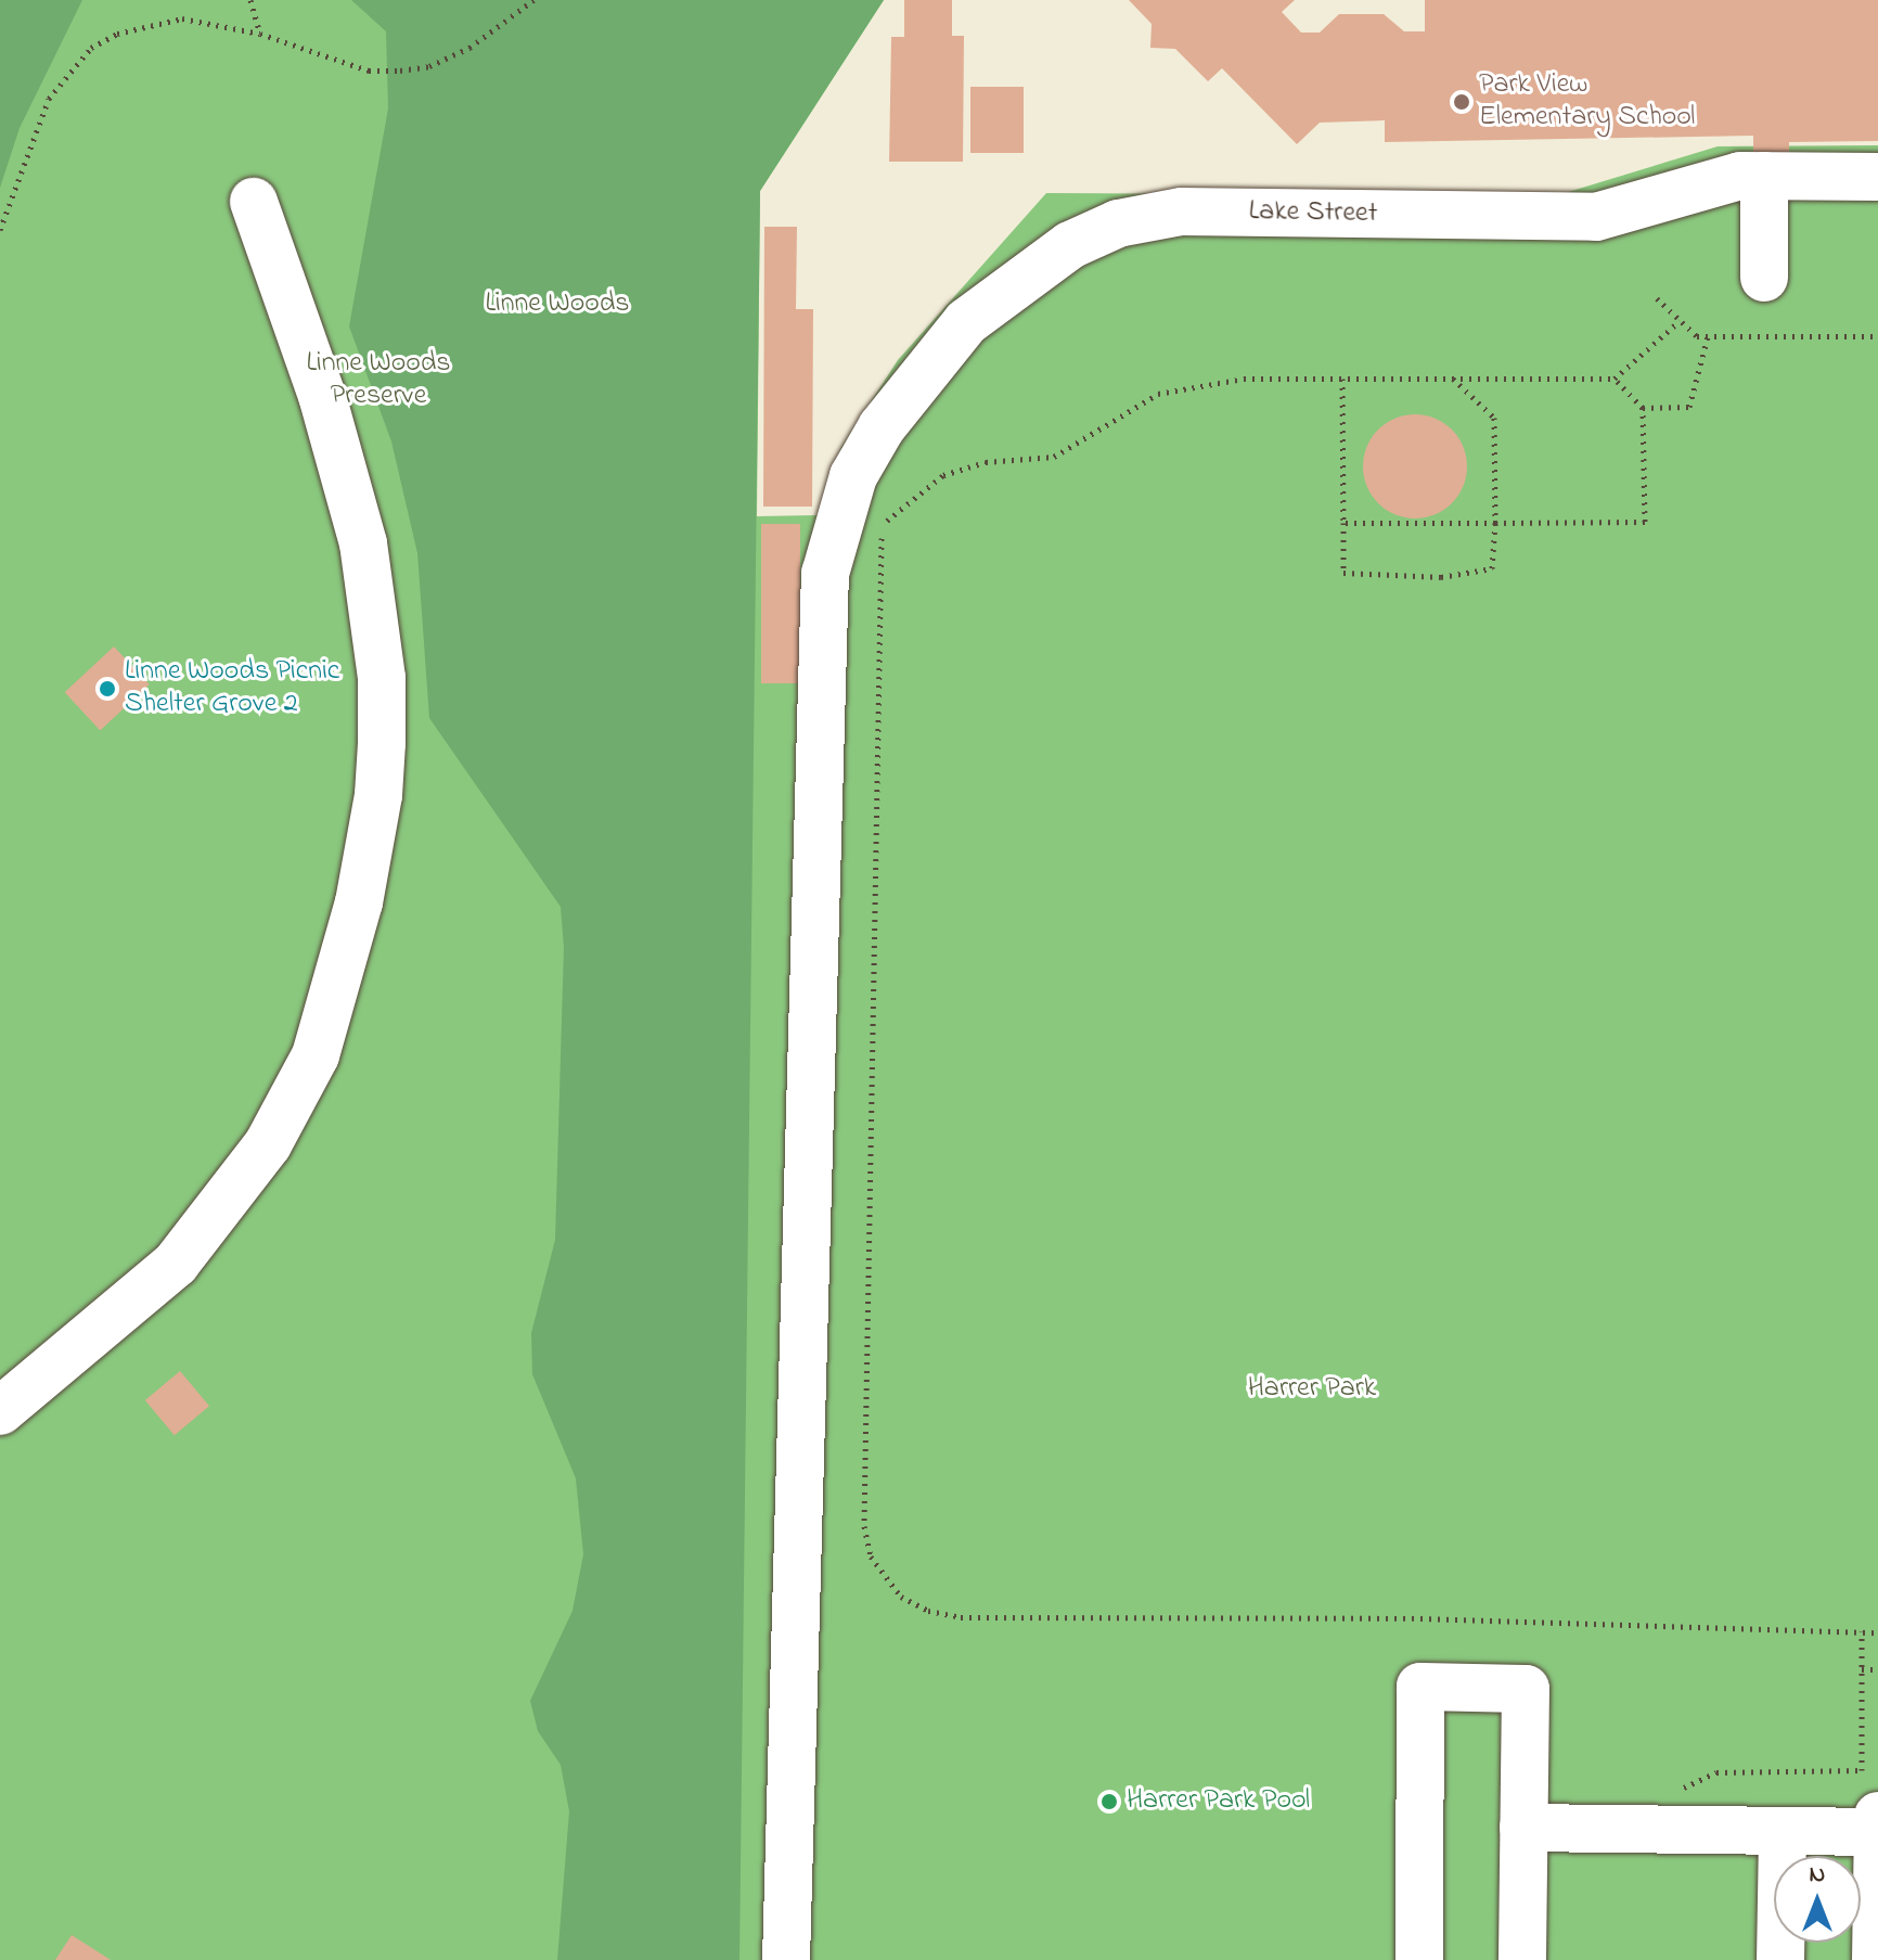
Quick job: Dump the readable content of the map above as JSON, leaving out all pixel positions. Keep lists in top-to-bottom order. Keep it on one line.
{"streets":{"street":["Lake Street"]},"parks":["Linne Woods","Linne Woods Preserve","Harrer Park"],"places":["Park View Elementary School","Linne Woods Picnic Shelter Grove 2","Harrer Park Pool"],"north":"top"}
